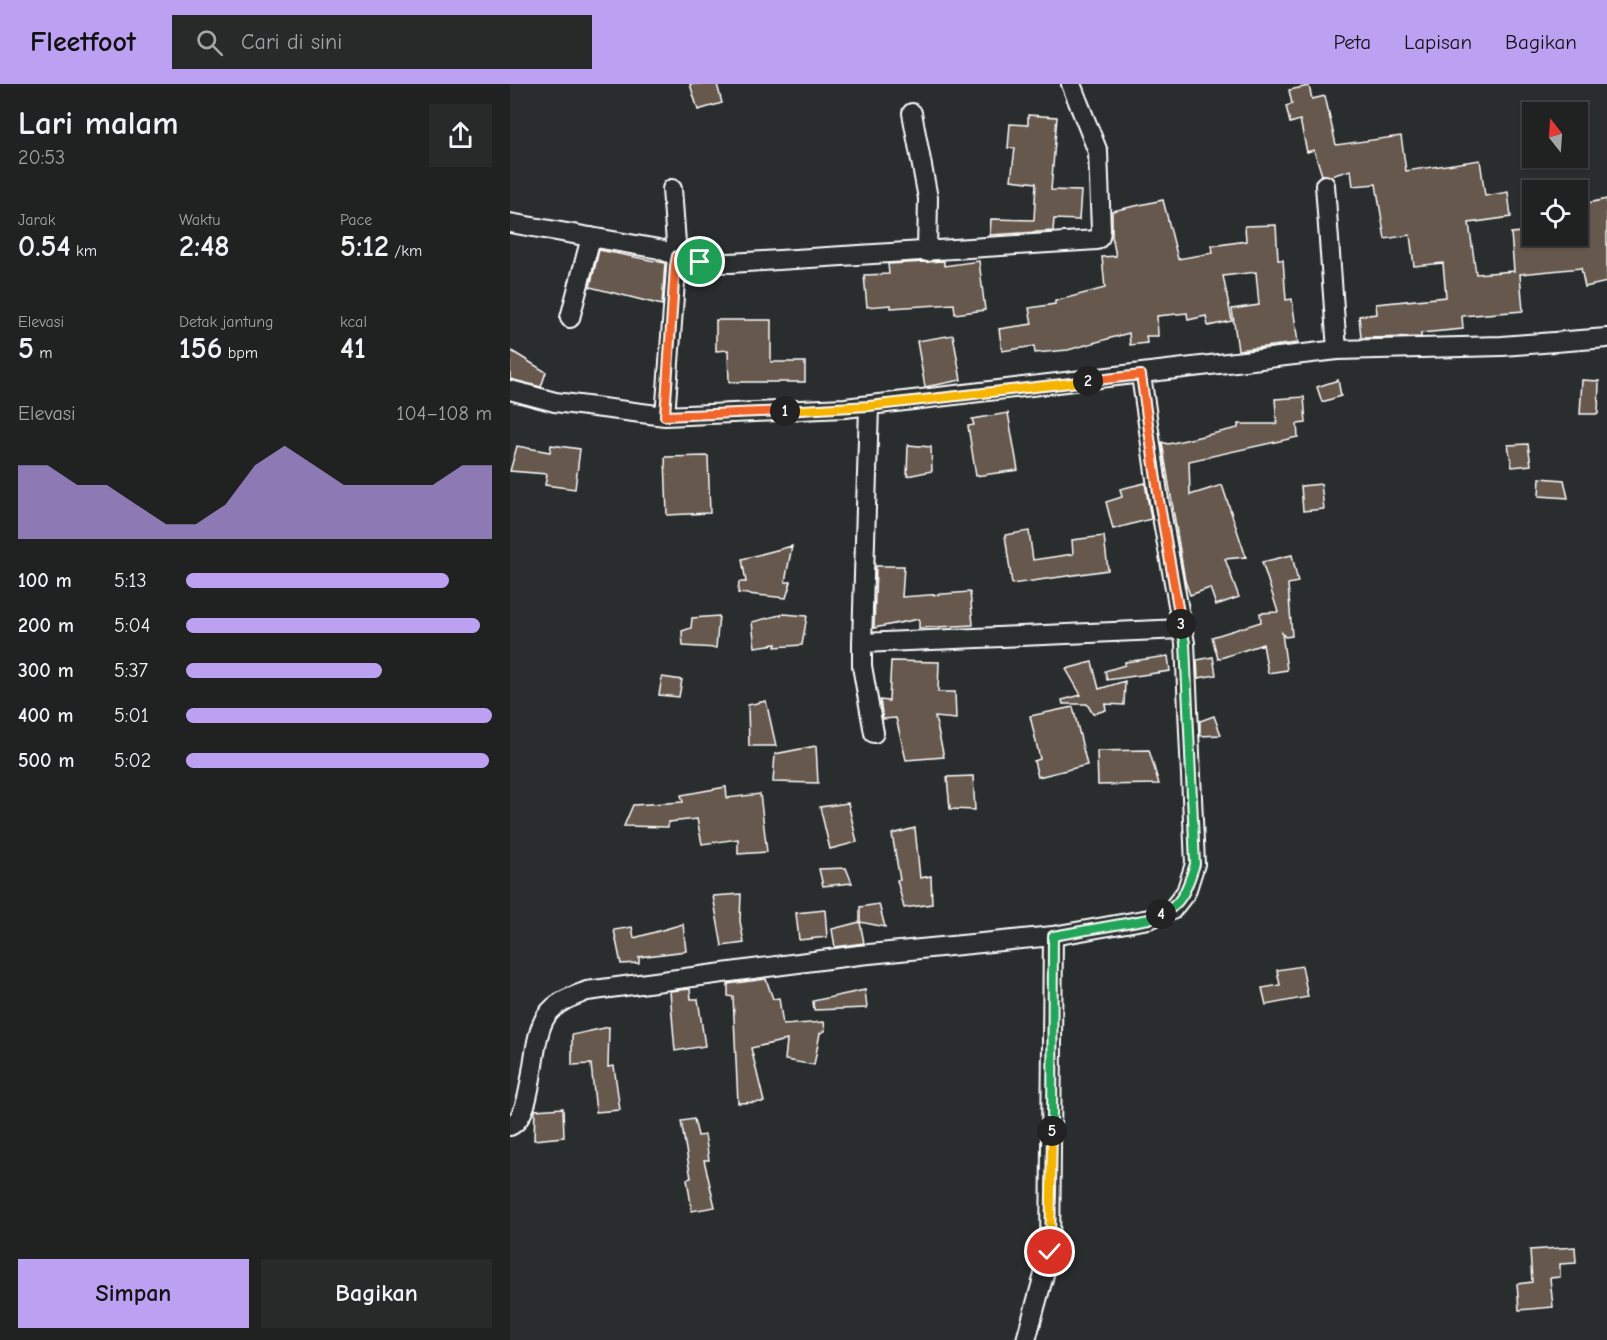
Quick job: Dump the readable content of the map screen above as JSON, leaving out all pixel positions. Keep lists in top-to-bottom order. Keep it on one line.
{"north":"top","page":{"header":"Fleetfoot","search":"Cari di sini","nav":["Peta","Lapisan","Bagikan"],"heading":["Lari malam","20:53"],"stats":[["Jarak","0.54 km"],["Waktu","2:48"],["Pace","5:12 /km"],["Elevasi","5 m"],["Detak jantung","156 bpm"],["kcal","41"]],"pins":["2","1","3","4","5"],"chart":["Elevasi","104–108 m"],"list":[{"name":"100 m","note":"5:13"},{"name":"200 m","note":"5:04"},{"name":"300 m","note":"5:37"},{"name":"400 m","note":"5:01"},{"name":"500 m","note":"5:02"}],"buttons":["Simpan","Bagikan"]}}
